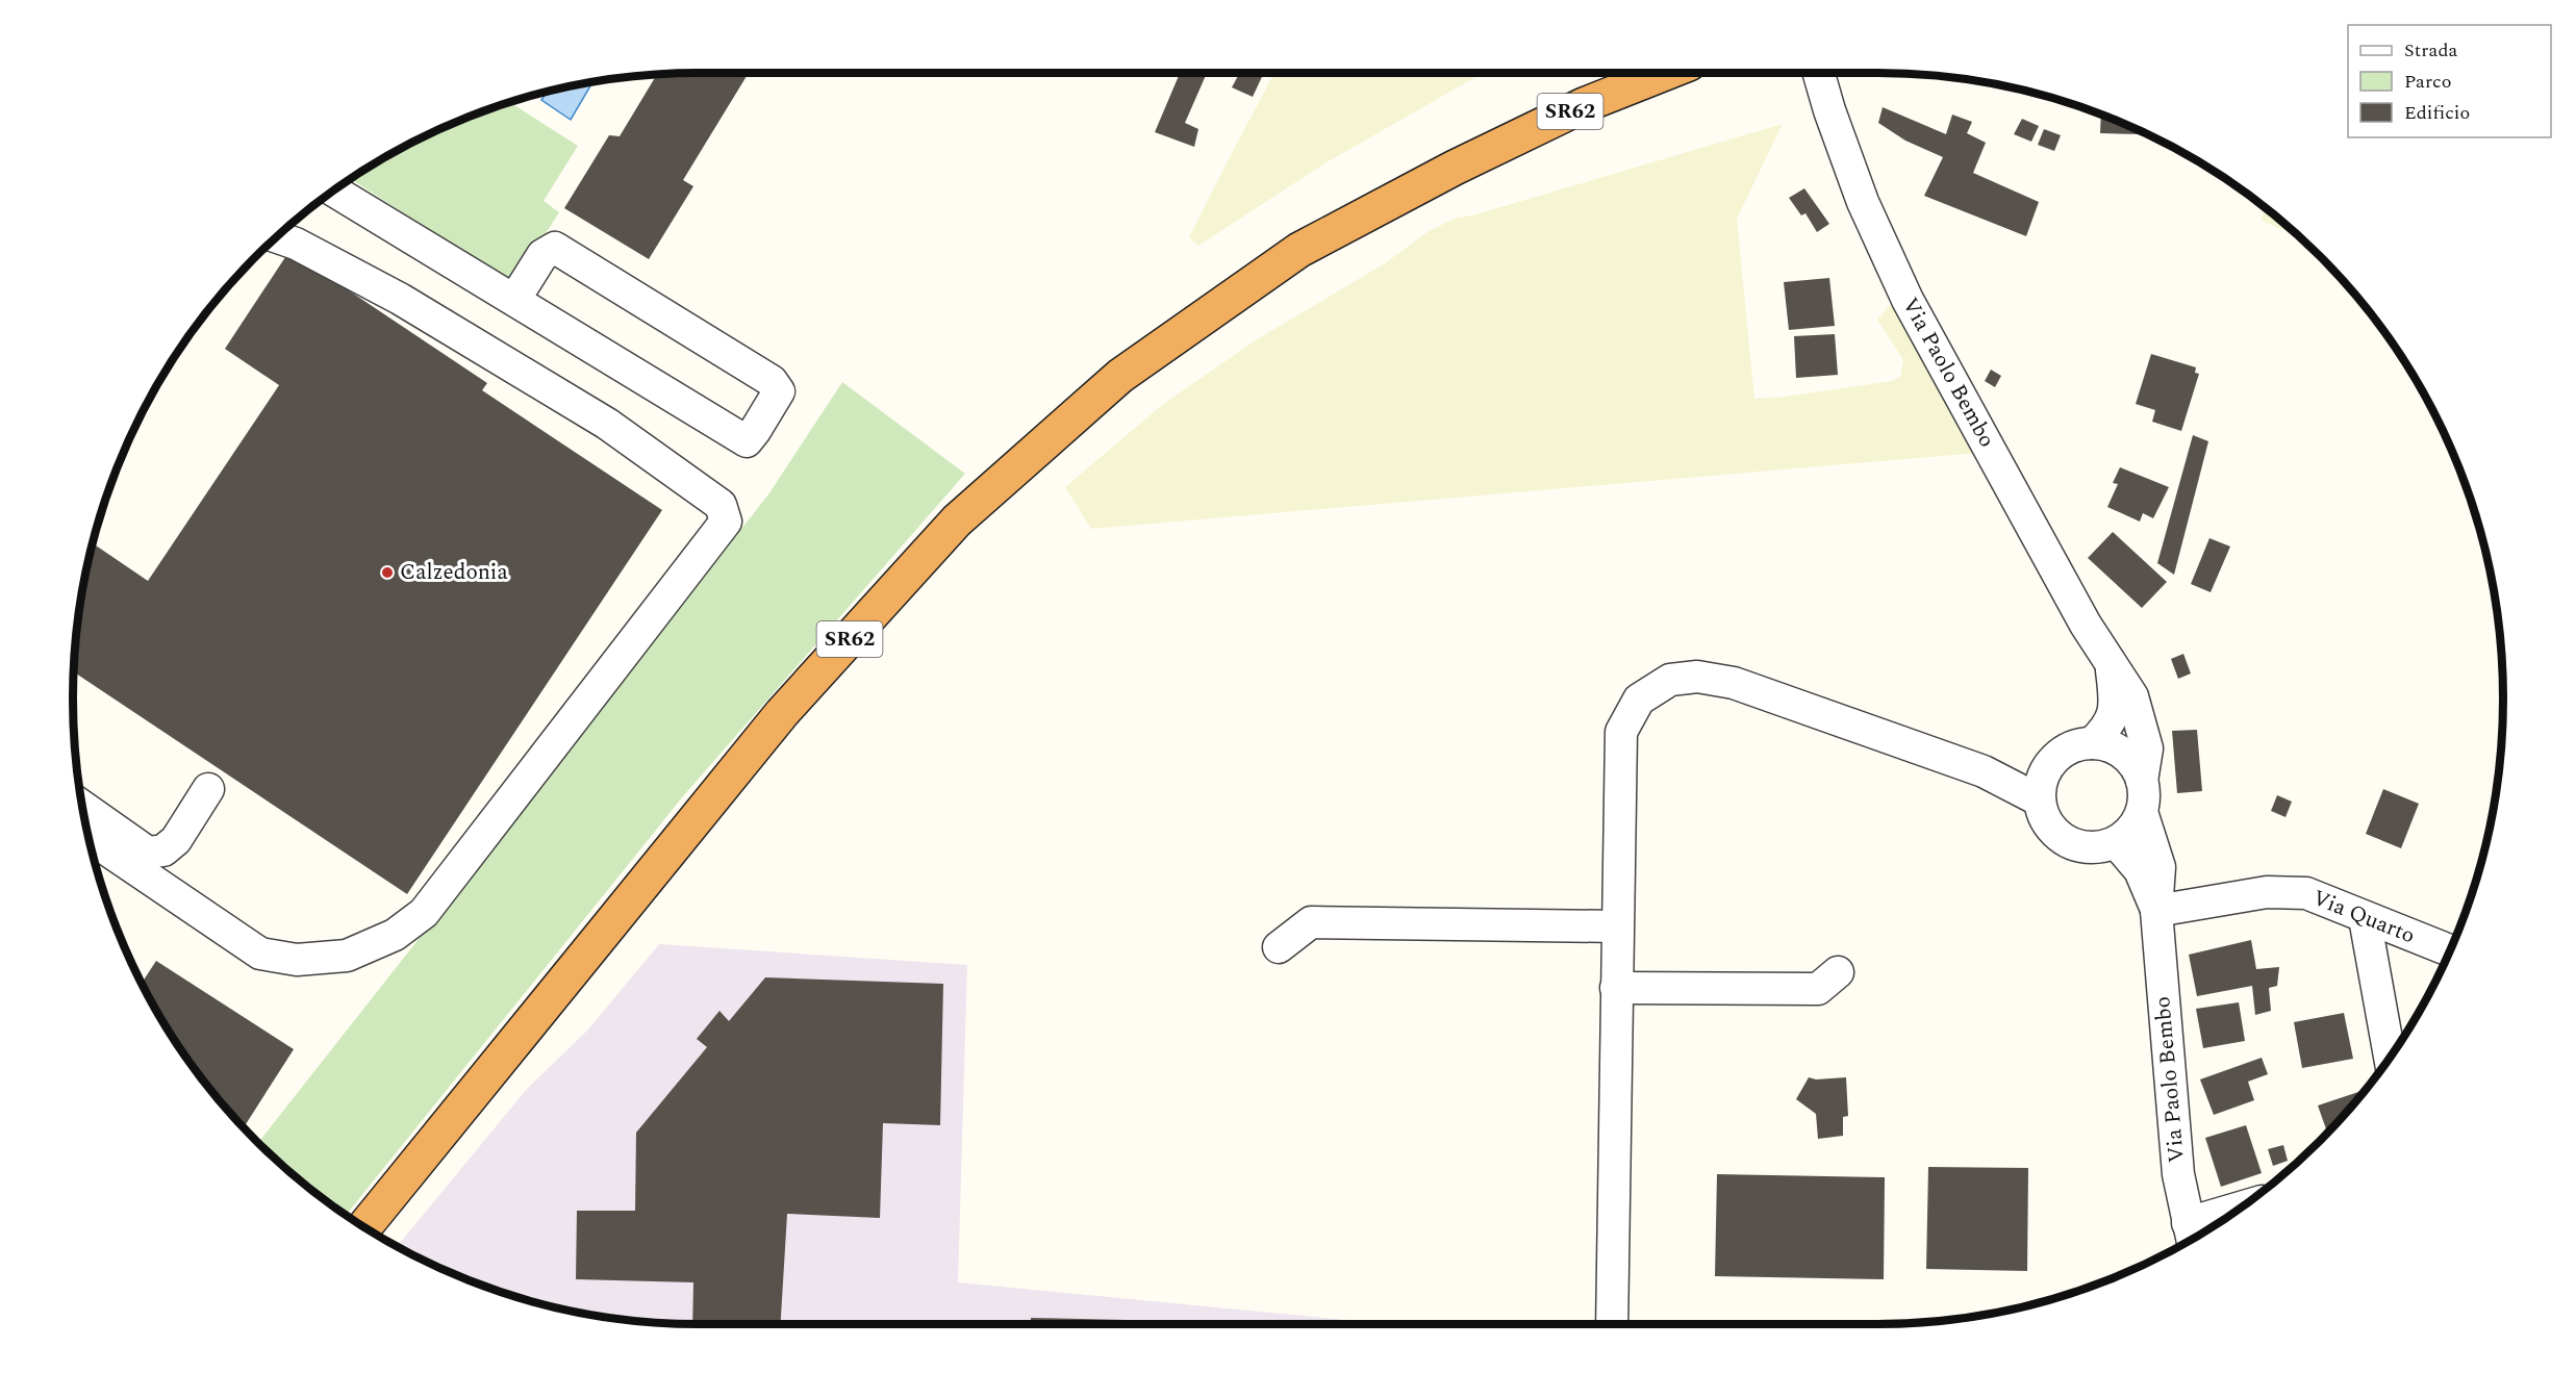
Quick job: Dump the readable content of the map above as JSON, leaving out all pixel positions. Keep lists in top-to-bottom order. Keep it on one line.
{"streets":{"highway":["SR62"],"street":["Via Paolo Bembo","Via Quarto"]},"crossings":[["Via Paolo Bembo","Via Quarto"]],"places":["Calzedonia"],"legend":["Strada","Parco","Edificio"]}
